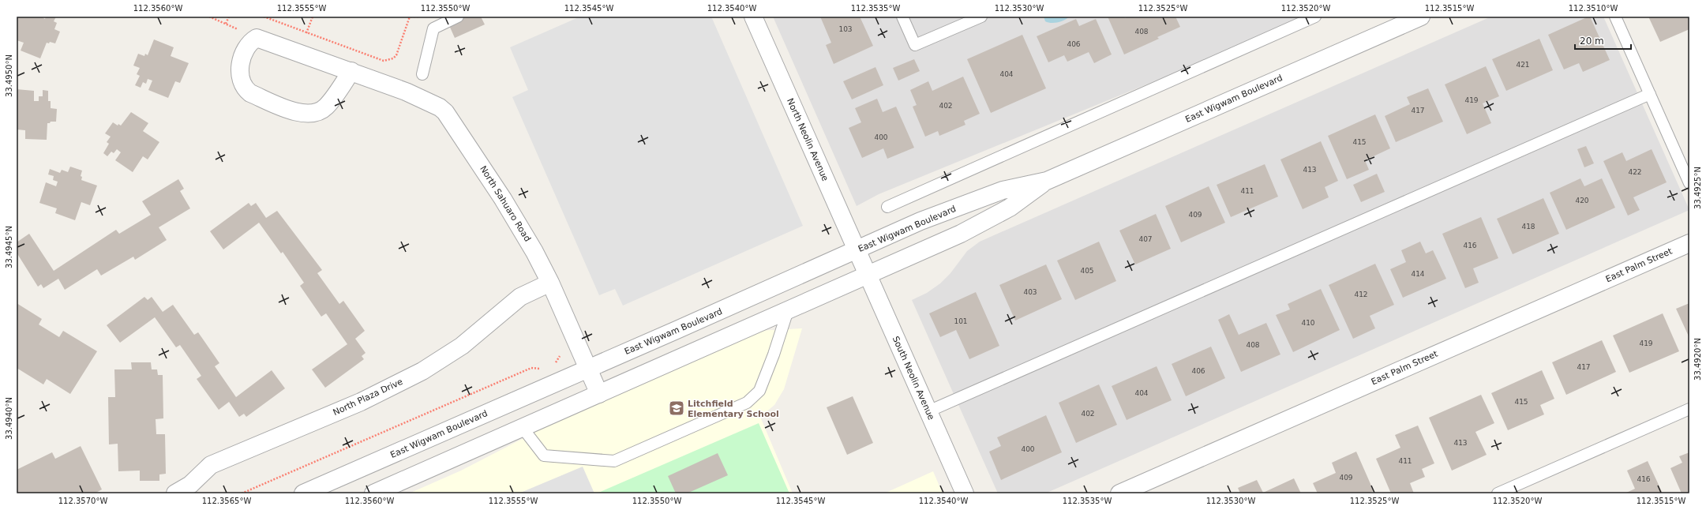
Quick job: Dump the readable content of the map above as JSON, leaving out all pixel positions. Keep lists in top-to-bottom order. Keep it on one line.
{"streets":{"street":["East Wigwam Boulevard","North Neolin Avenue","North Sahuaro Road","East Palm Street","South Neolin Avenue","North Plaza Drive"]},"crossings":[["East Wigwam Boulevard","North Neolin Avenue"],["East Wigwam Boulevard","North Sahuaro Road"],["East Wigwam Boulevard","South Neolin Avenue"],["North Neolin Avenue","South Neolin Avenue"],["North Sahuaro Road","North Plaza Drive"]],"places":{"school or university":["Litchfield Elementary School"]},"house_numbers":["103","408","406","421","404","419","402","417","400","415","413","422","411","420","409","418","407","416","405","414","403","412","101","410","419","408","417","406","404","415","402","413","400","411","409","416"],"scale_bar":"20 m","coordinates":["112.3560°W","112.3555°W","112.3550°W","112.3545°W","112.3540°W","112.3535°W","112.3530°W","112.3525°W","112.3520°W","112.3515°W","112.3510°W","33.4950°N","33.4925°N","33.4945°N","33.4920°N","33.4940°N","112.3570°W","112.3565°W"]}
